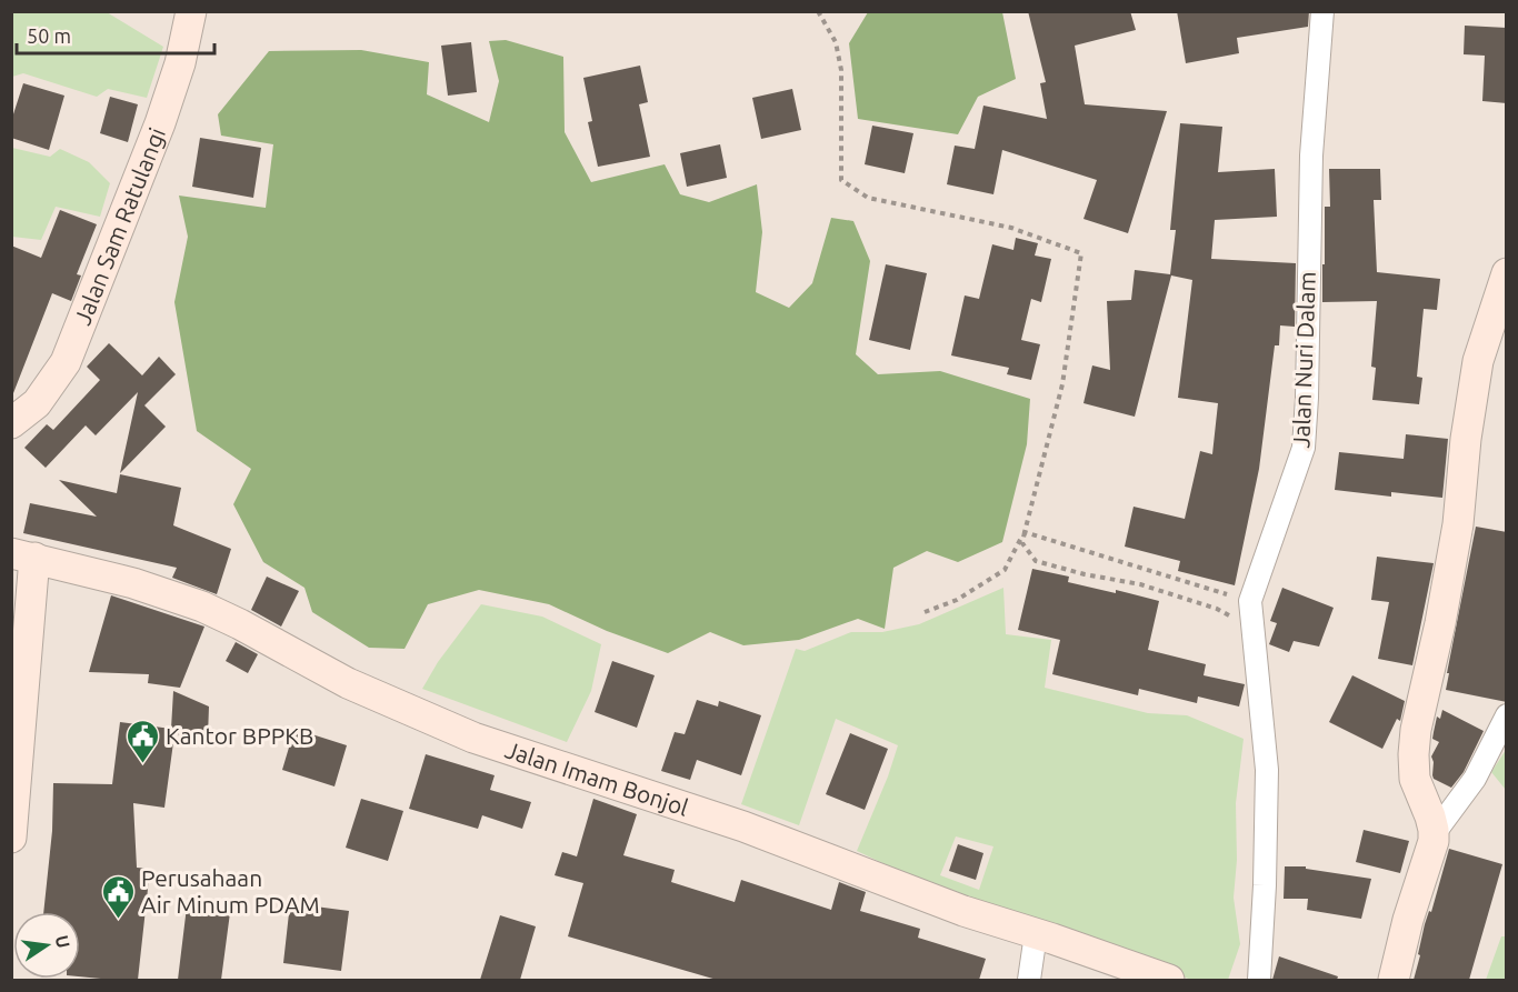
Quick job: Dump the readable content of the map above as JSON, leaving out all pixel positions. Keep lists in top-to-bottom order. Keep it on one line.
{"streets":{"main road":["Jalan Sam Ratulangi","Jalan Imam Bonjol"],"street":["Jalan Nuri Dalam"]},"places":{"public building":["Kantor BPPKB","Perusahaan Air Minum PDAM"]},"scale_bar":"50 m","north":"right"}
